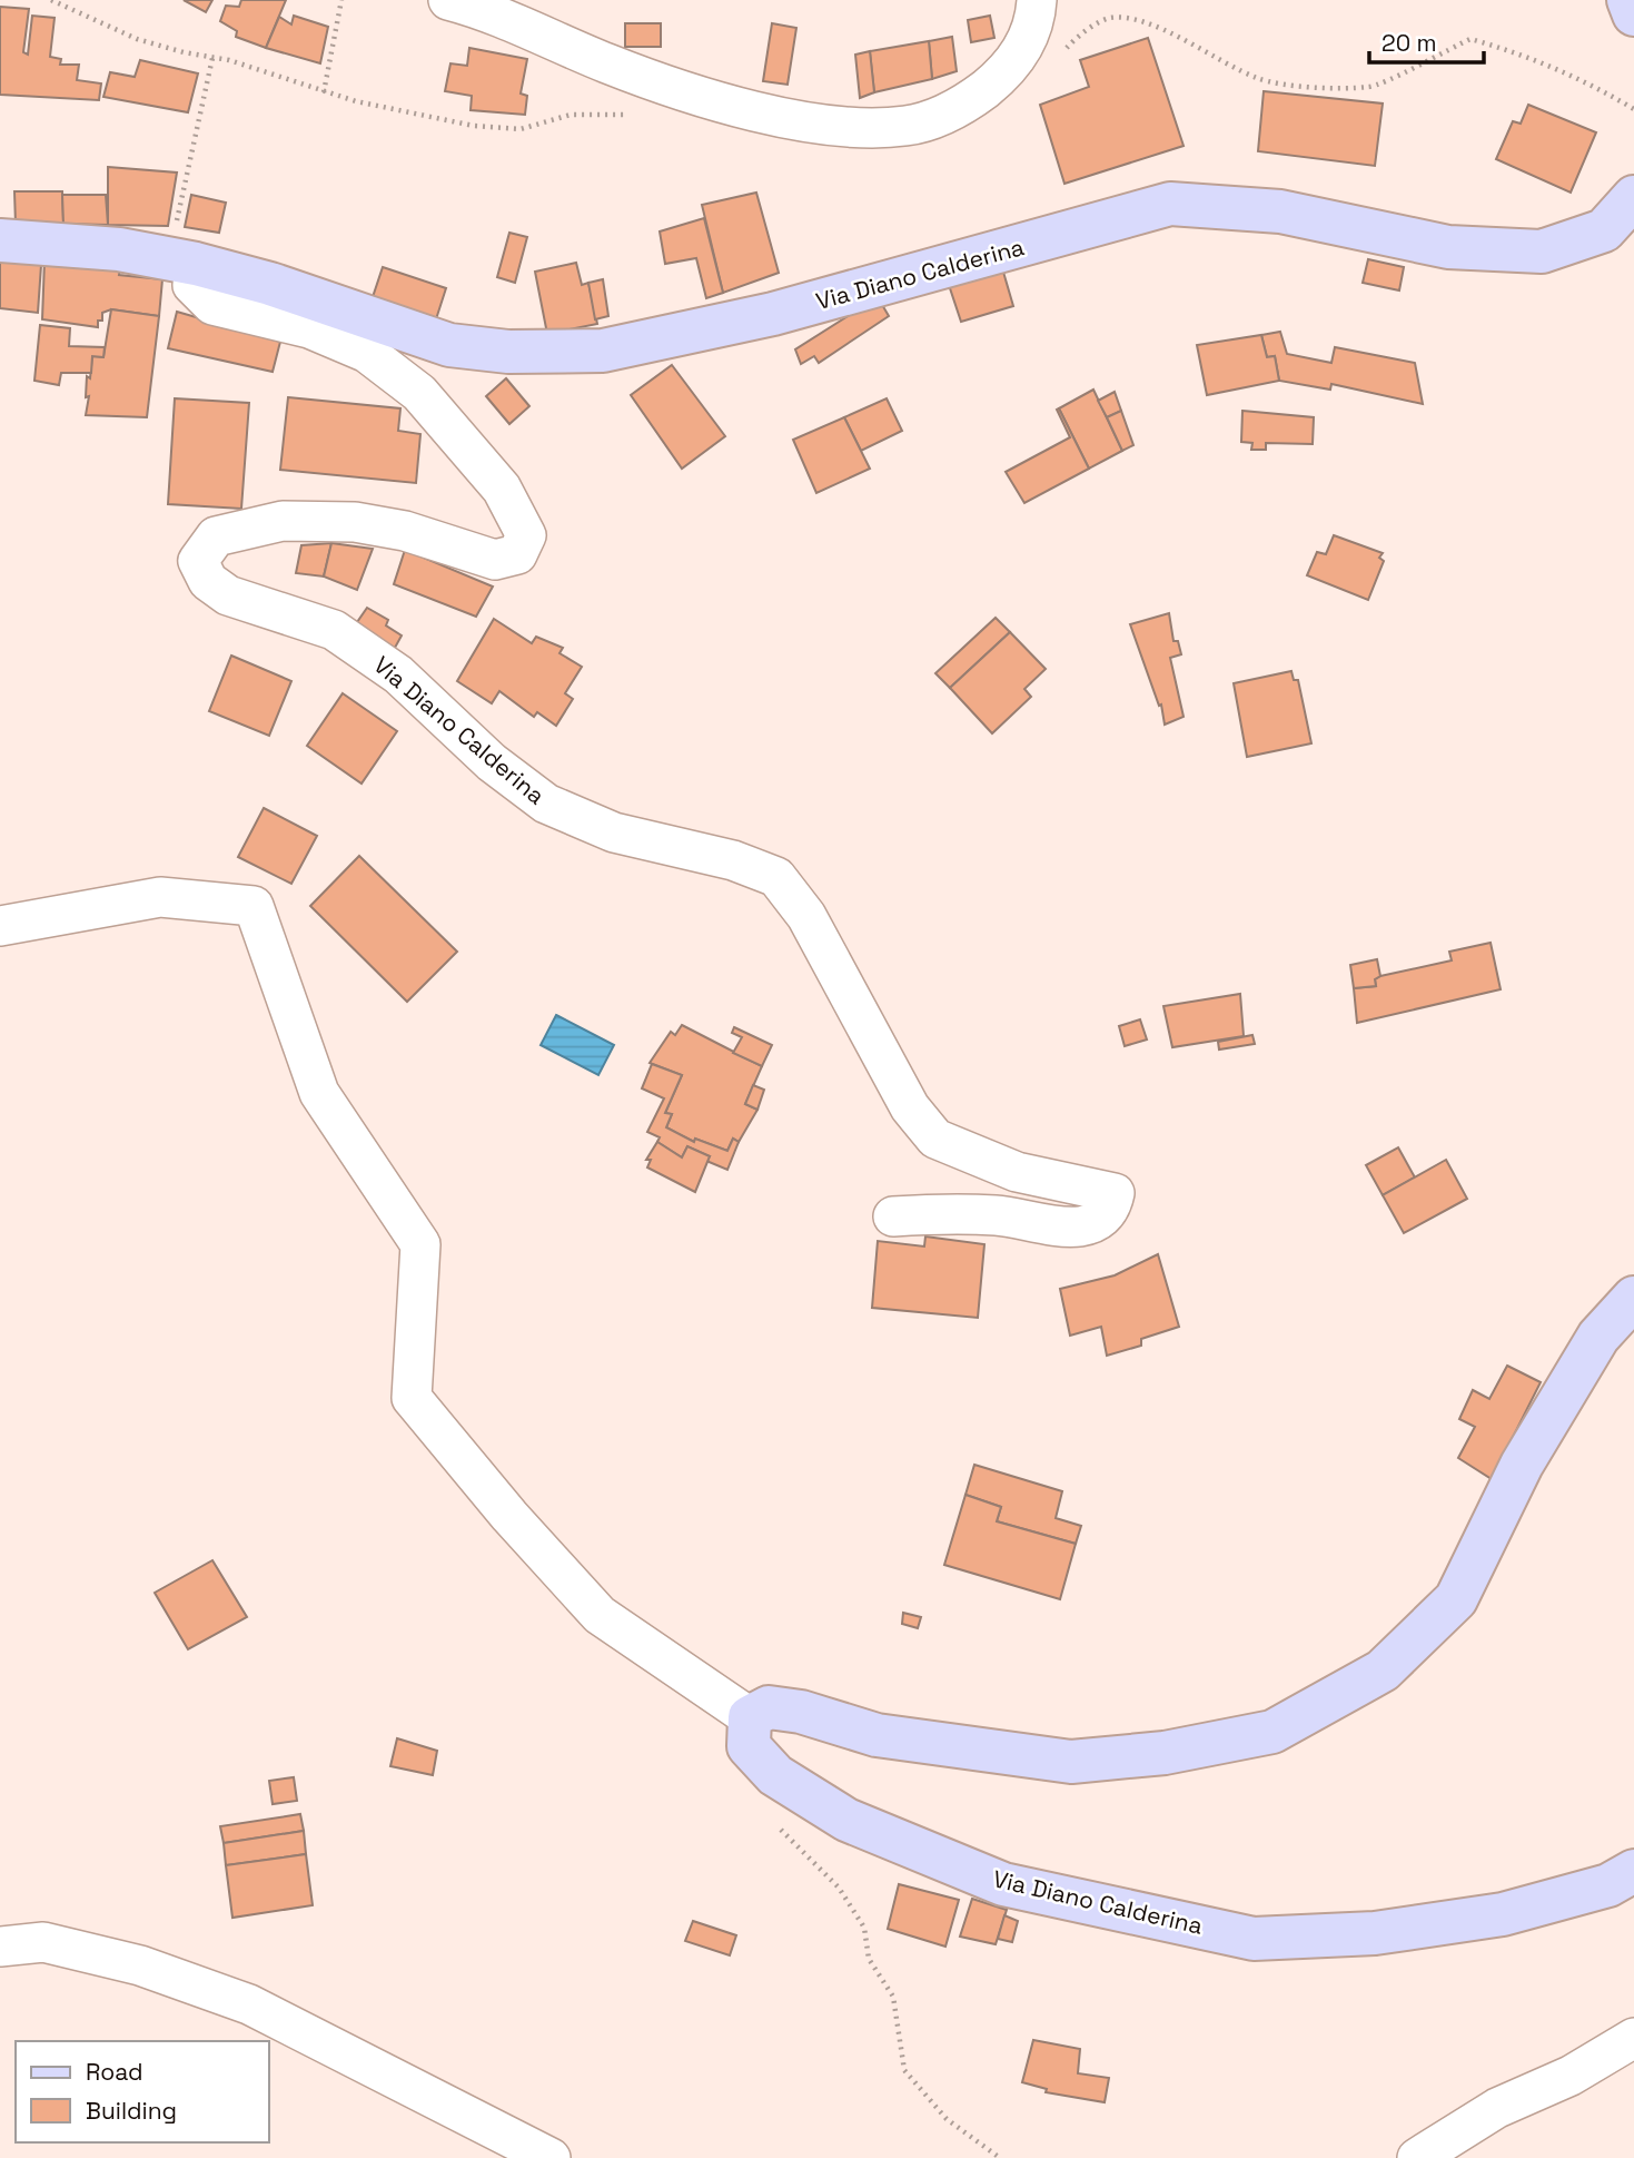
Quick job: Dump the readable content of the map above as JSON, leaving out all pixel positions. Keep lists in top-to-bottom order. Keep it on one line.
{"streets":{"main road":["Via Diano Calderina"]},"legend":["Road","Building"],"scale_bar":"20 m"}
